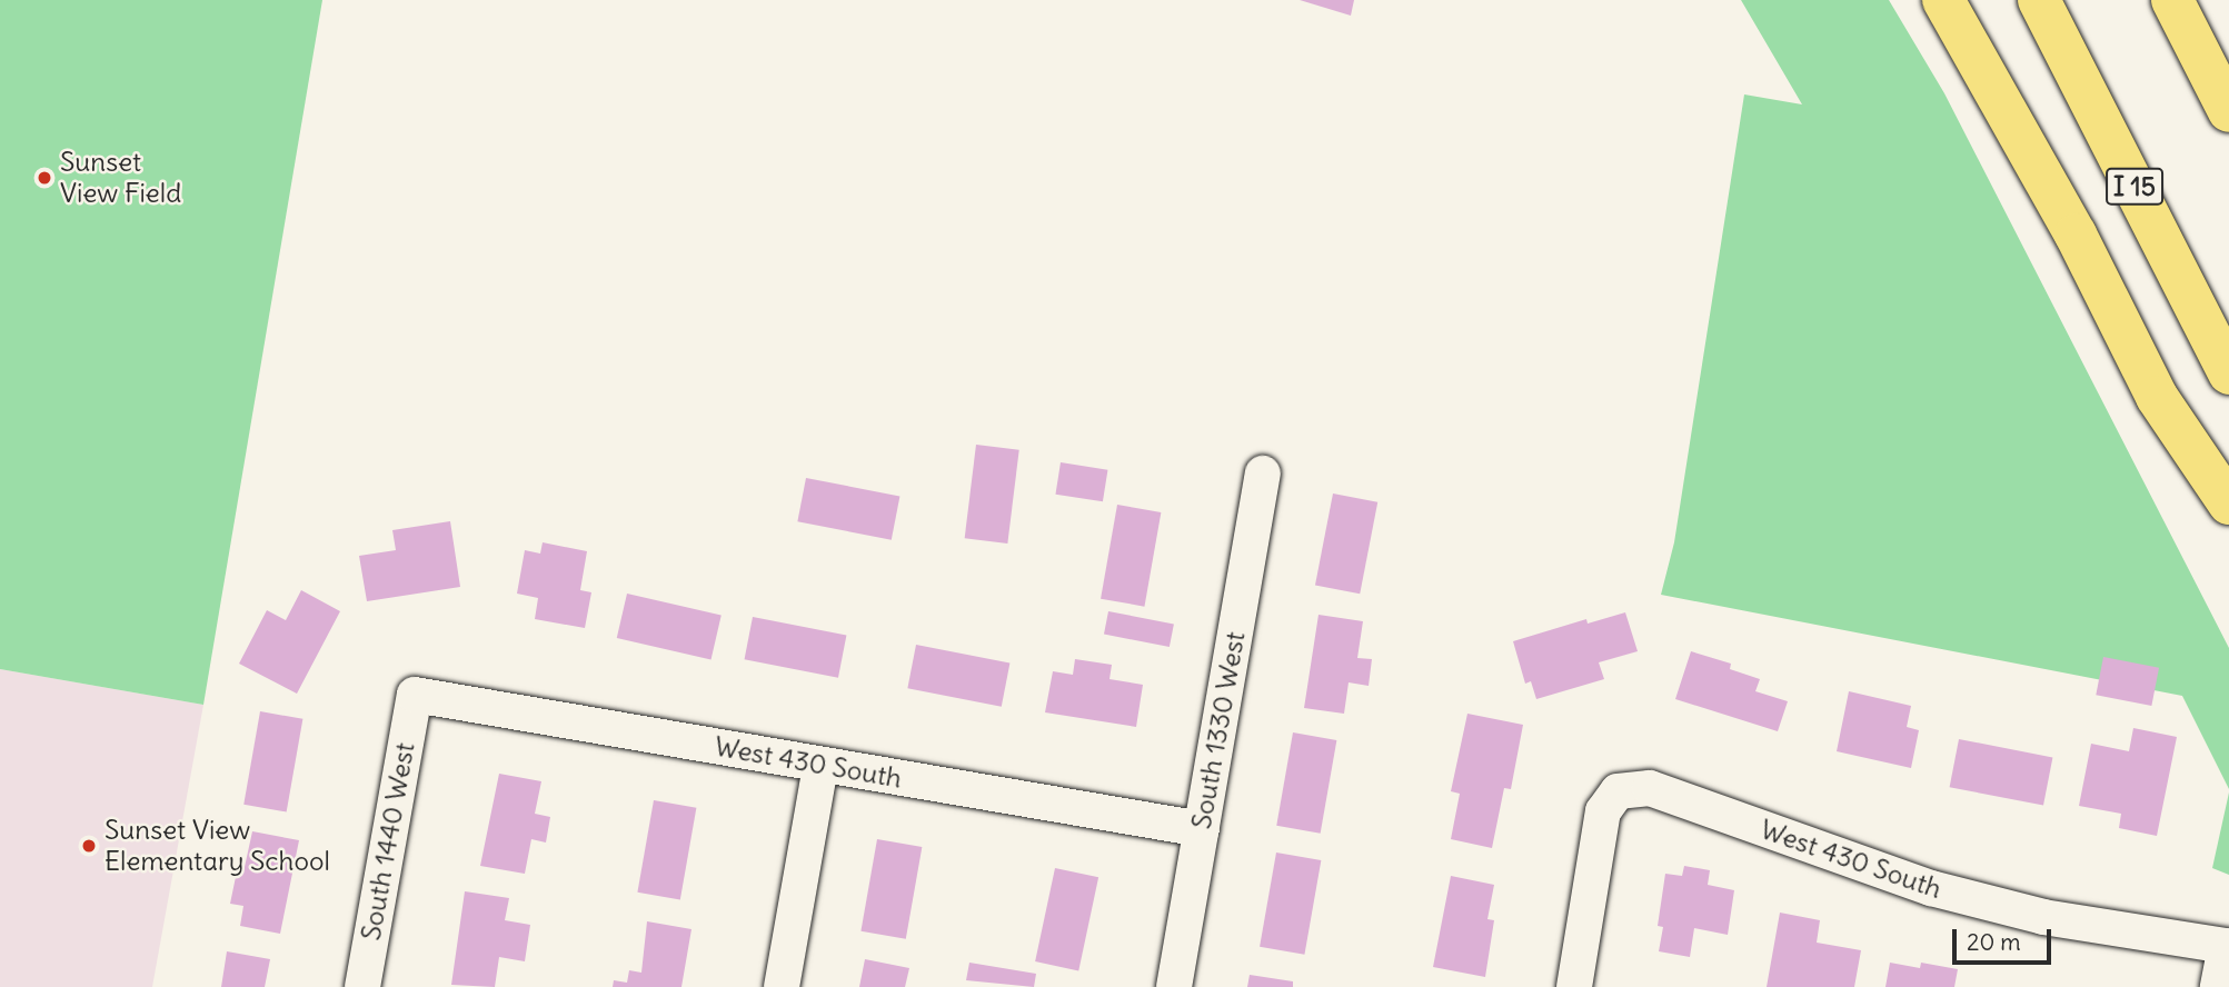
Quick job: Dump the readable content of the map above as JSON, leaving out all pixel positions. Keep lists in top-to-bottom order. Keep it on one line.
{"streets":{"highway":["I 15"],"street":["South 1330 West","West 430 South","South 1440 West"]},"crossings":[["South 1330 West","West 430 South"],["West 430 South","South 1440 West"]],"places":["Sunset View Field","Sunset View Elementary School"],"scale_bar":"20 m"}
